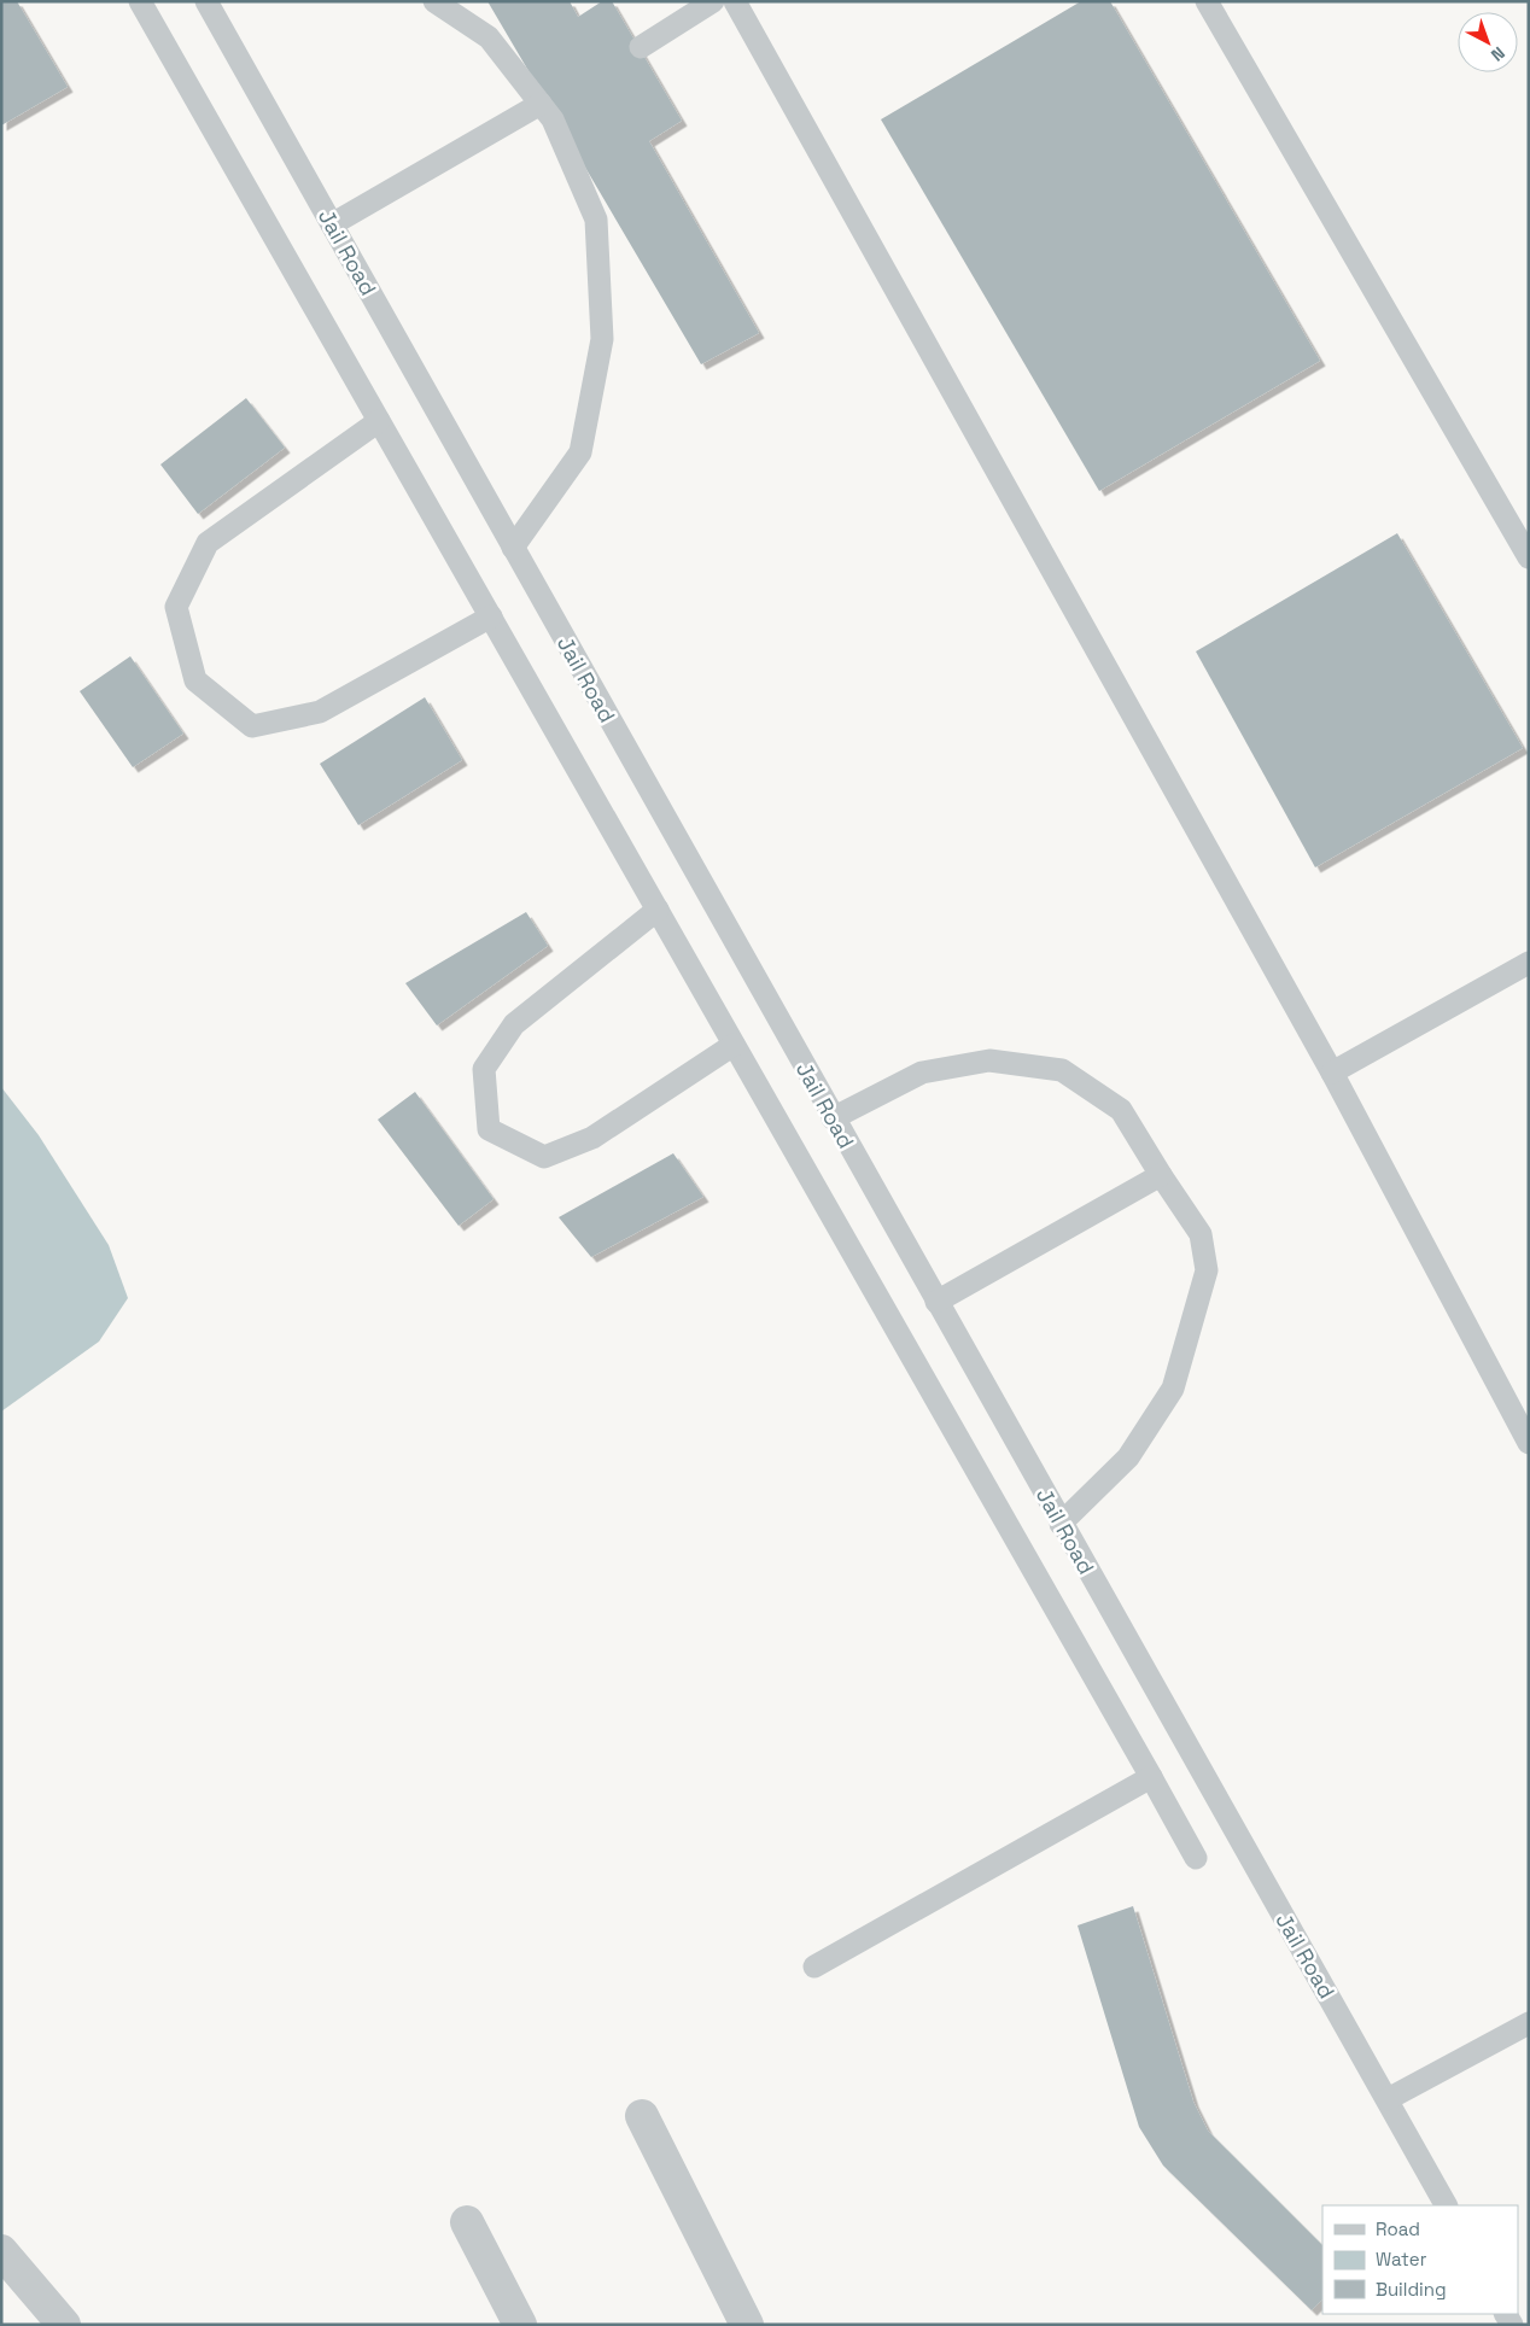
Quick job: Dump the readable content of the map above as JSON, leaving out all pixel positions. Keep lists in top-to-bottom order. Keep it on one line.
{"streets":{"lane":["Jail Road"]},"legend":["Road","Water","Building"],"north":"bottom right"}
